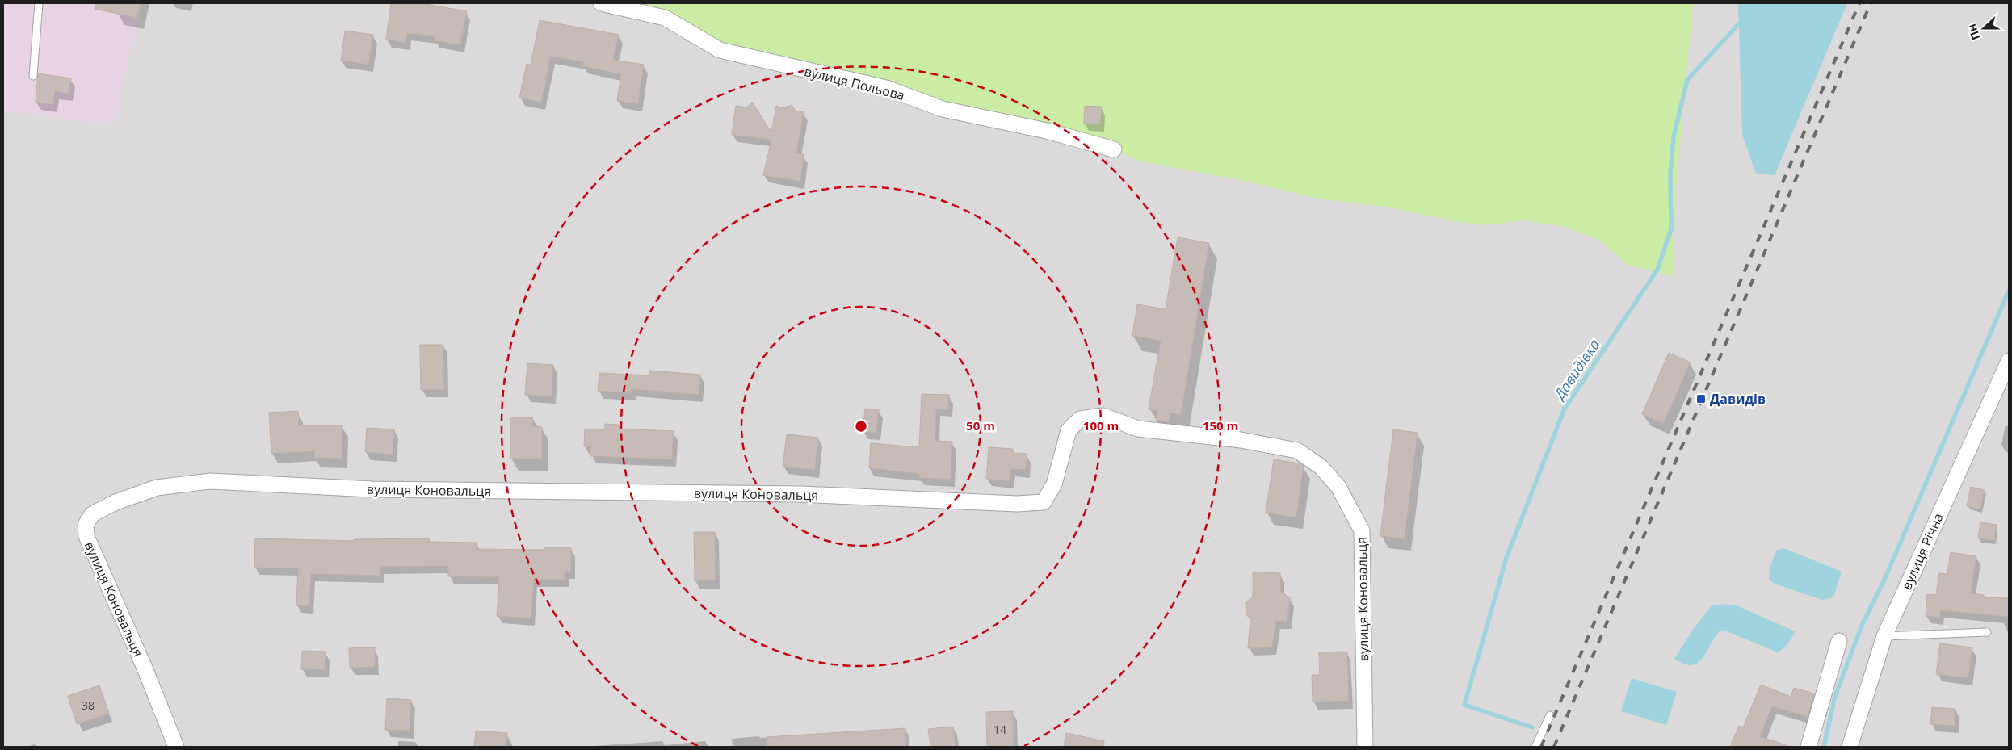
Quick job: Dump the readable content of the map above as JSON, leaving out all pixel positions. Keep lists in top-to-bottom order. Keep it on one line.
{"streets":{"street":["вулиця Польова","вулиця Коновальця","вулиця Річна"]},"water":["Давидівка"],"places":{"transit":["Давидів"]},"house_numbers":["38","14"],"north":"left","rings":["50 m","100 m","150 m"]}
